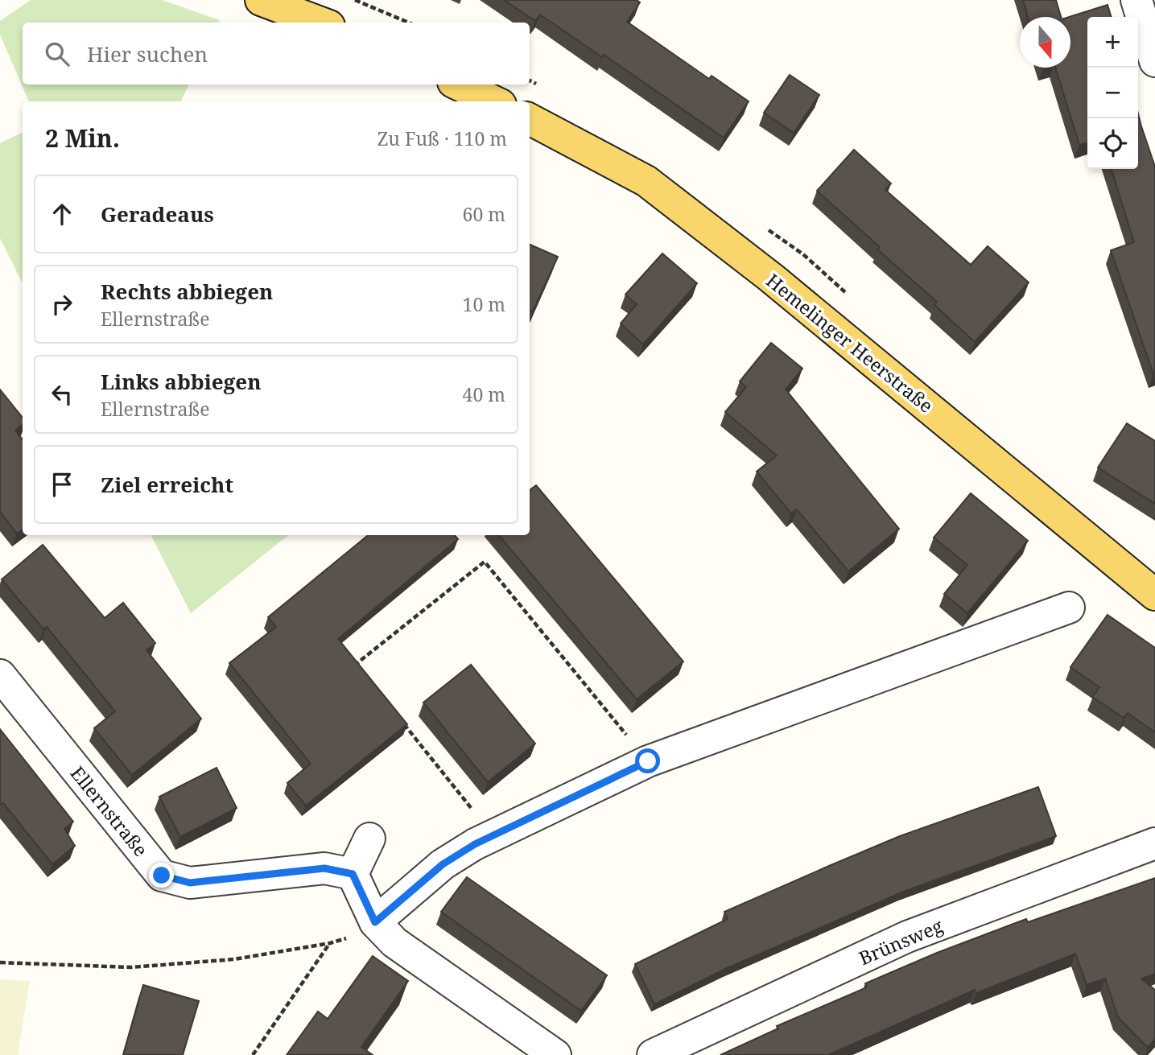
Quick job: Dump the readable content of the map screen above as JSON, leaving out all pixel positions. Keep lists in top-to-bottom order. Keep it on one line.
{"streets":{"main road":["Hemelinger Heerstraße"],"street":["Ellernstraße","Brünsweg"]},"north":"bottom","page":{"map_buttons":["+","−"],"search":"Hier suchen","heading":["2 Min.","Zu Fuß · 110 m"],"list":[["Geradeaus","60 m"],["Rechts abbiegen","Ellernstraße","10 m"],["Links abbiegen","Ellernstraße","40 m"],"Ziel erreicht"]}}
